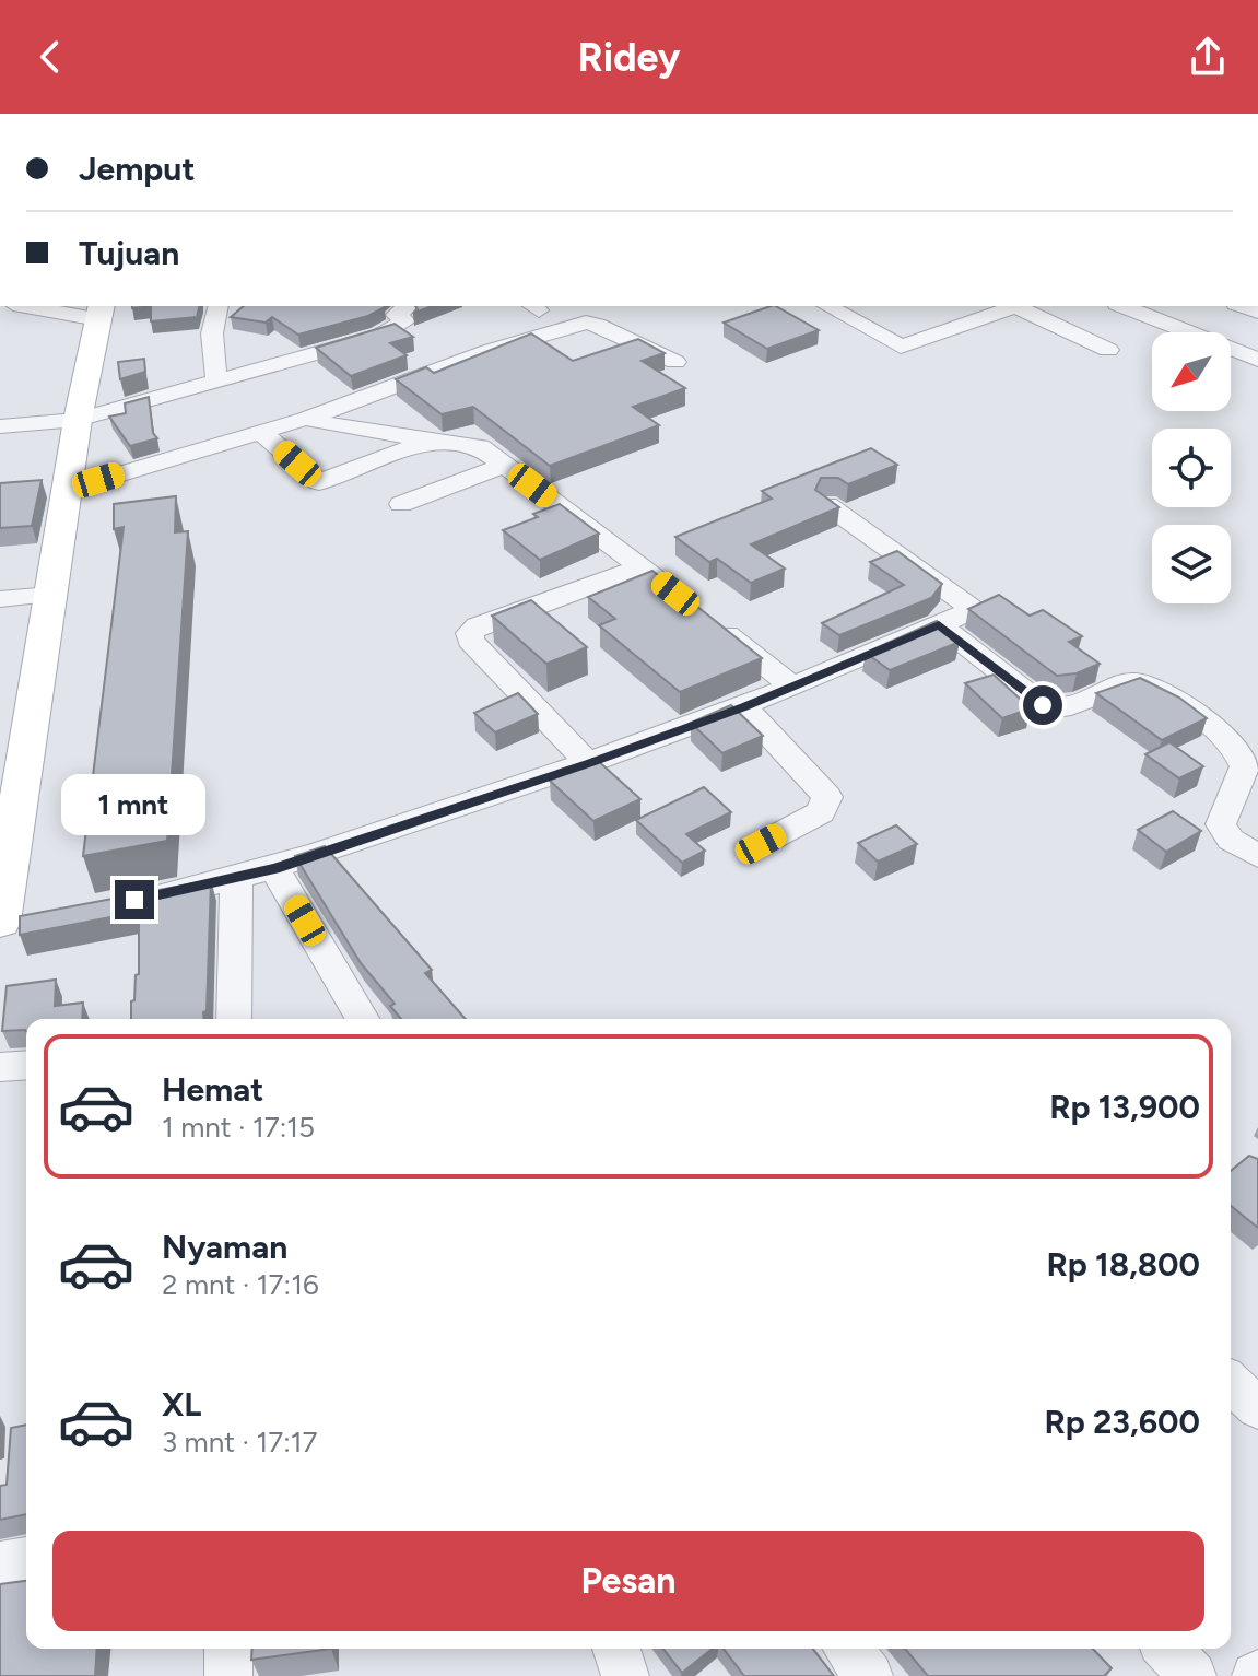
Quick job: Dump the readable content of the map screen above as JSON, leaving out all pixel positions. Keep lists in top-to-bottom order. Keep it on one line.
{"north":"bottom left","page":{"header":"Ridey","banner":["Jemput","Tujuan"],"bubble":"1 mnt","list":[{"name":"Hemat","note":"1 mnt · 17:15","value":"Rp 13,900"},{"name":"Nyaman","note":"2 mnt · 17:16","value":"Rp 18,800"},{"name":"XL","note":"3 mnt · 17:17","value":"Rp 23,600"}],"buttons":"Pesan"}}
